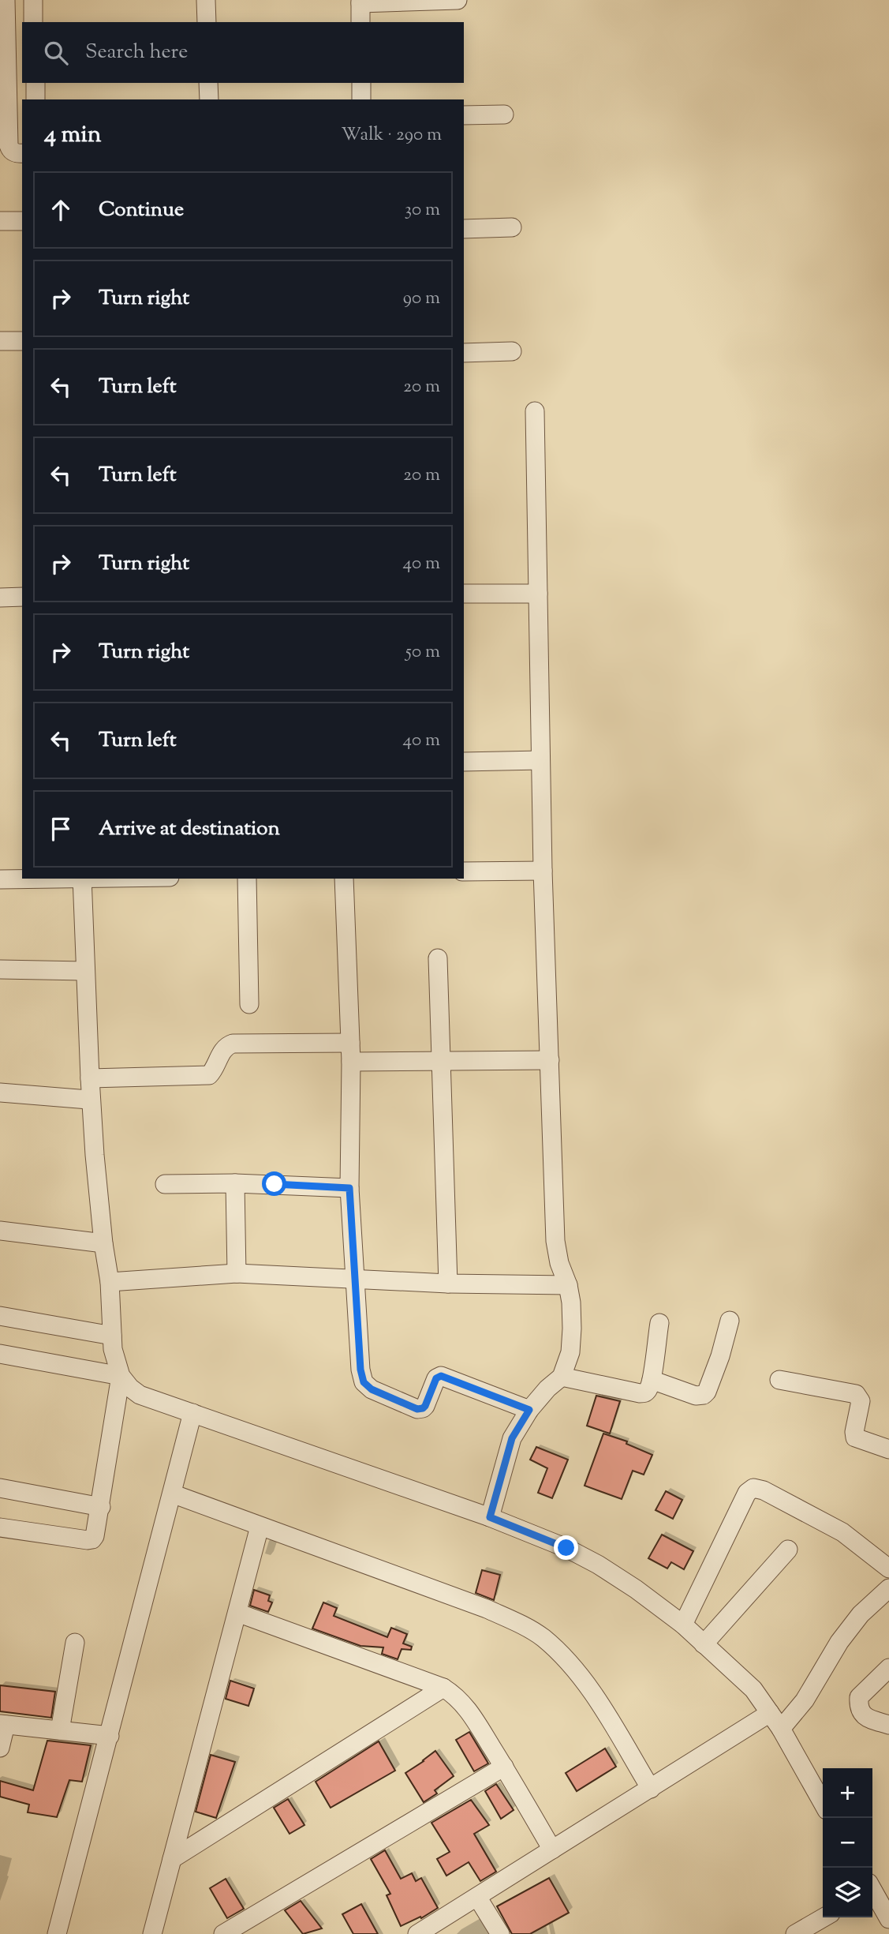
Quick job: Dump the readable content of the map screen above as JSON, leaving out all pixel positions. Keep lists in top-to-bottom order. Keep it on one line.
{"page":{"search":"Search here","heading":["4 min","Walk · 290 m"],"list":[["Continue","30 m"],["Turn right","90 m"],["Turn left","20 m"],["Turn left","20 m"],["Turn right","40 m"],["Turn right","50 m"],["Turn left","40 m"],"Arrive at destination"],"map_buttons":["+","−"]}}
